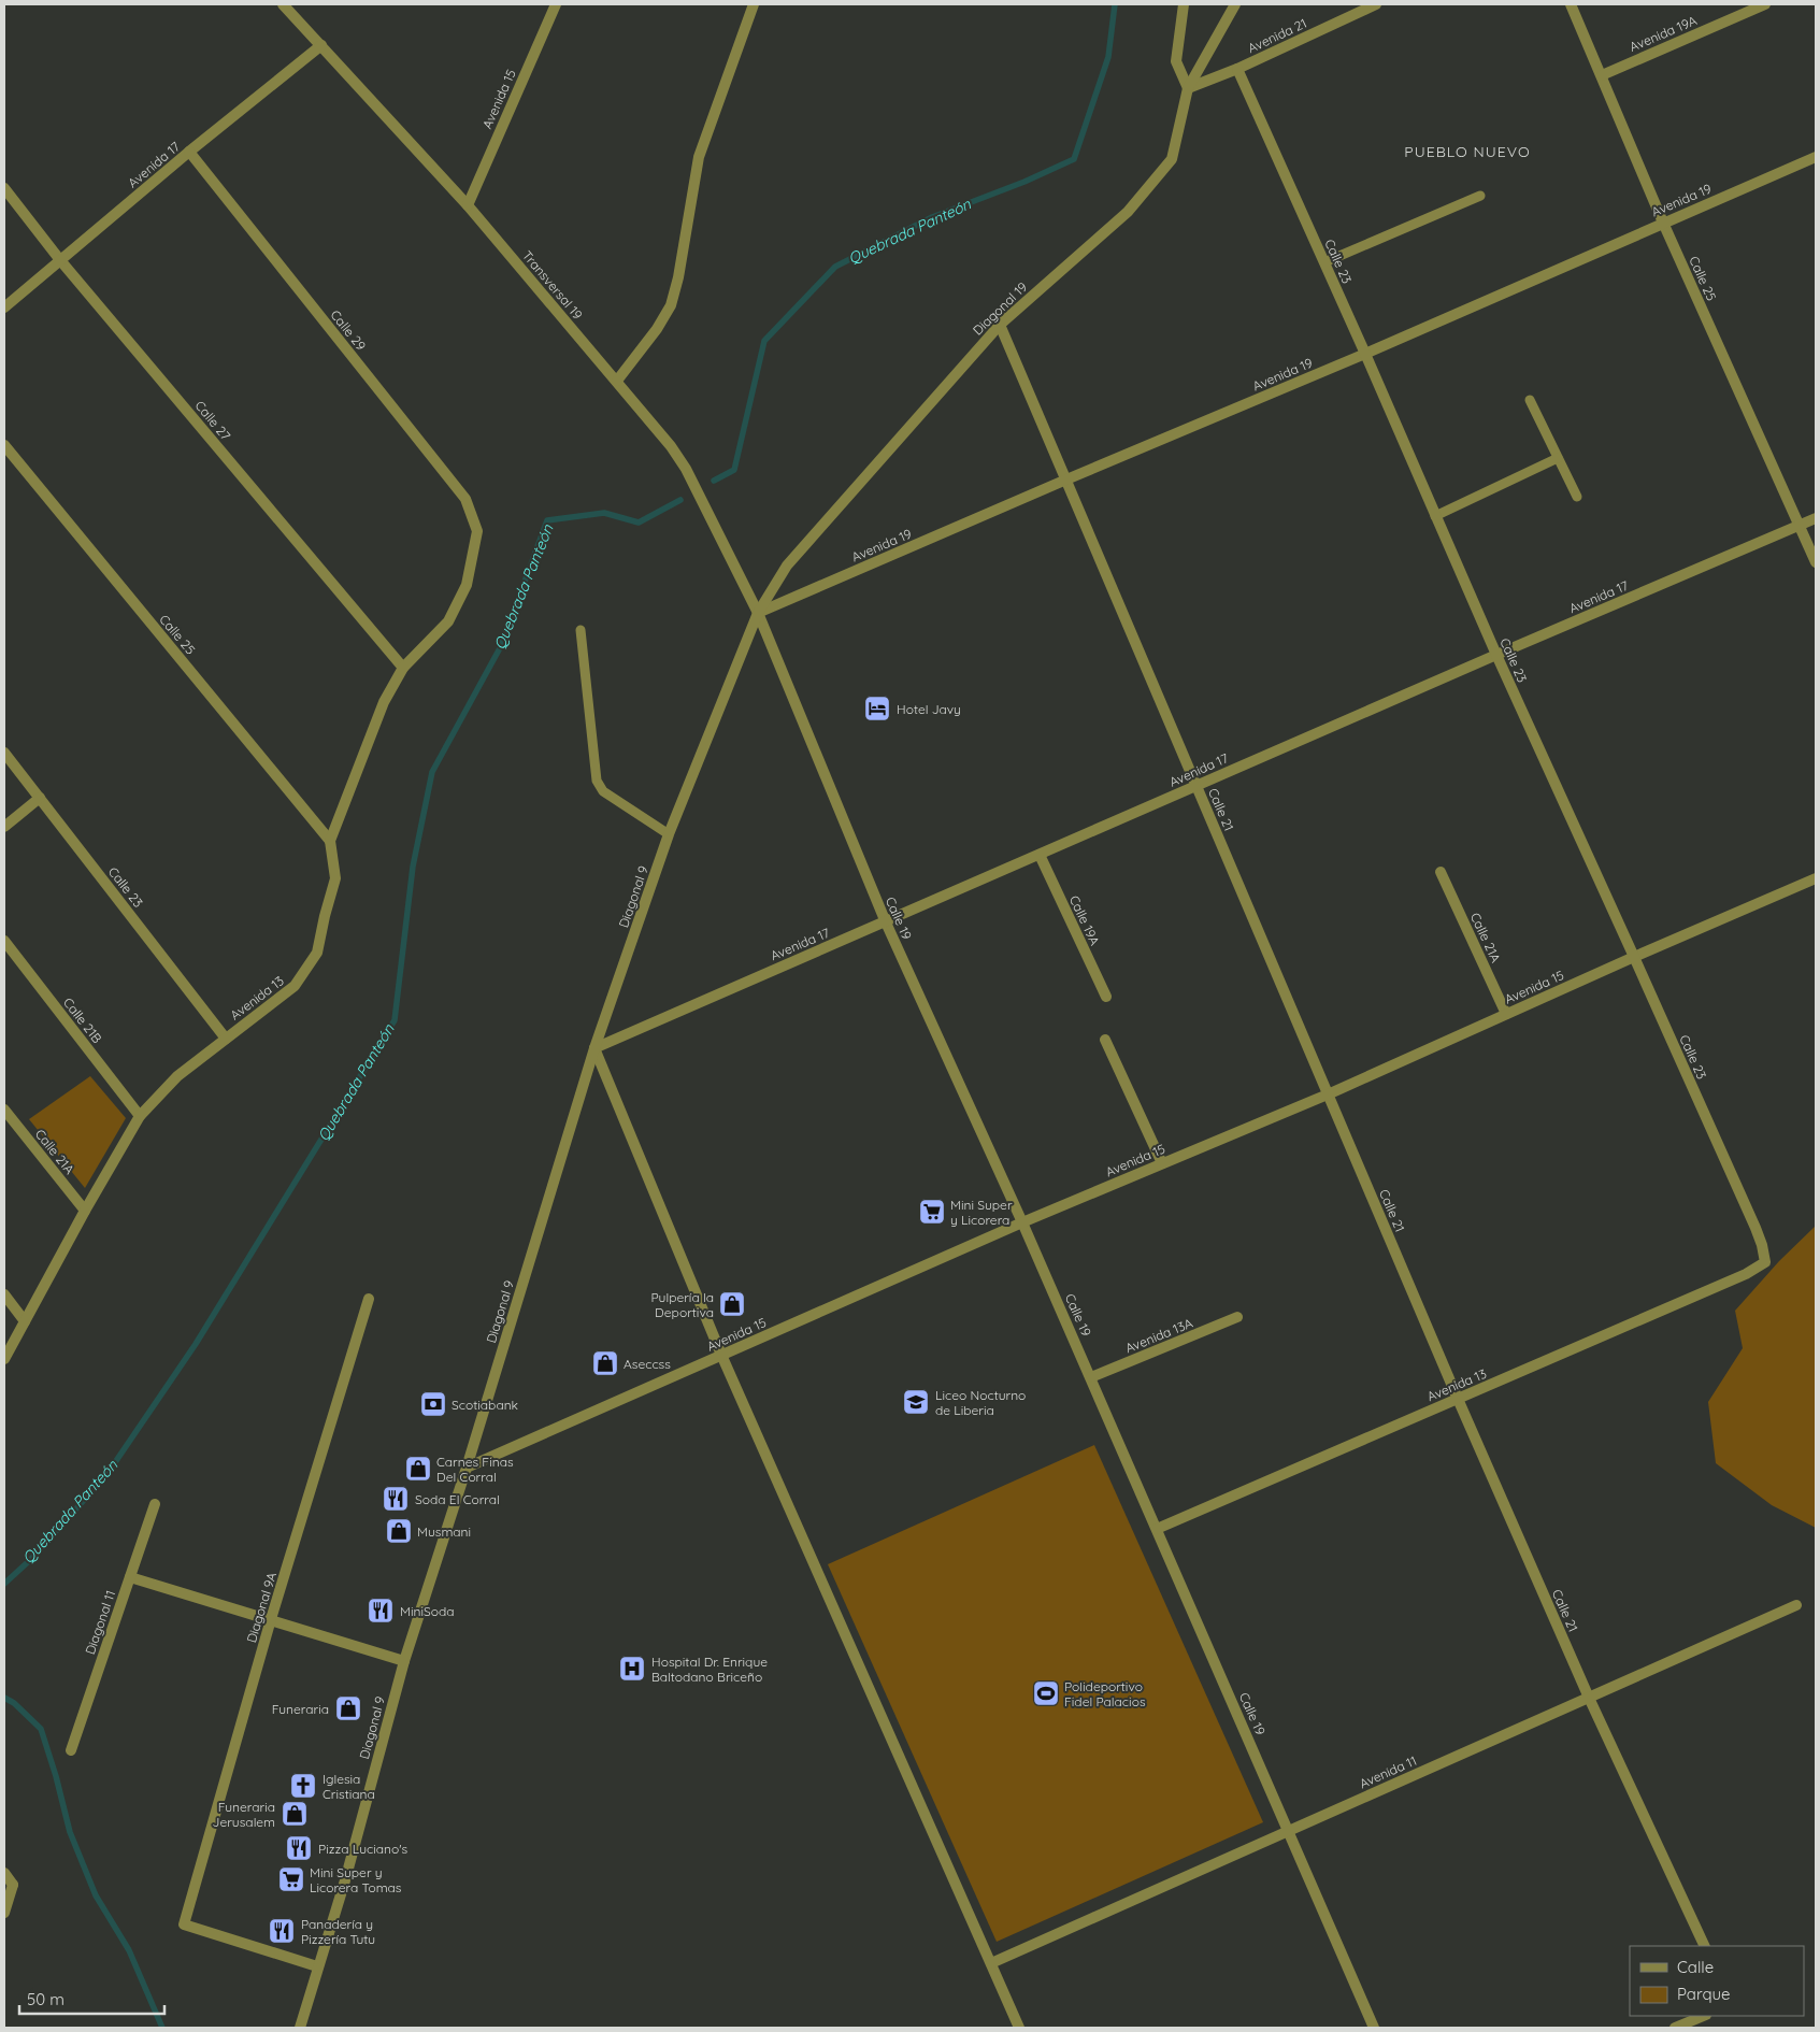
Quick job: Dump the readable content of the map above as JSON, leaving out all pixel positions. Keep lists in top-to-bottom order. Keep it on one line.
{"streets":{"street":["Avenida 19A","Avenida 21","Avenida 15","Avenida 17","Avenida 19","Calle 23","Calle 25","Transversal 19","Diagonal 19","Calle 29","Calle 27","Calle 21","Diagonal 9","Calle 19","Calle 19A","Calle 21A","Avenida 13","Calle 21B","Avenida 13A","Diagonal 9A","Diagonal 11","Avenida 11"]},"crossings":[["Avenida 19A","Calle 25"],["Avenida 21","Calle 23"],["Avenida 21","Diagonal 19"],["Avenida 15","Calle 23"],["Avenida 15","Transversal 19"],["Avenida 15","Calle 21"],["Avenida 15","Diagonal 9"],["Avenida 15","Calle 19"],["Avenida 15","Calle 21A"],["Avenida 17","Calle 23"],["Avenida 17","Calle 25"],["Avenida 17","Transversal 19"],["Avenida 17","Calle 29"],["Avenida 17","Calle 27"],["Avenida 17","Calle 21"],["Avenida 17","Diagonal 9"],["Avenida 17","Calle 19"],["Avenida 17","Calle 19A"],["Avenida 19","Calle 23"],["Avenida 19","Calle 25"],["Avenida 19","Transversal 19"],["Avenida 19","Diagonal 19"],["Avenida 19","Calle 21"],["Avenida 19","Diagonal 9"],["Avenida 19","Calle 19"],["Calle 23","Avenida 13"],["Calle 25","Avenida 13"],["Transversal 19","Diagonal 19"],["Transversal 19","Diagonal 9"],["Transversal 19","Calle 19"],["Diagonal 19","Calle 21"],["Diagonal 19","Diagonal 9"],["Diagonal 19","Calle 19"],["Calle 29","Avenida 13"],["Calle 27","Avenida 13"],["Calle 21","Avenida 13"],["Calle 21","Avenida 11"],["Diagonal 9","Calle 19"],["Diagonal 9","Diagonal 9A"],["Calle 19","Avenida 13"],["Calle 19","Avenida 13A"],["Calle 19","Avenida 11"],["Calle 21A","Avenida 13"],["Avenida 13","Calle 21B"]],"districts":["PUEBLO NUEVO"],"water":["Quebrada Panteón"],"places":{"hotel":["Hotel Javy"],"supermarket":["Mini Super y Licorera","Mini Super y Licorera Tomas"],"shop":["Pulpería la Deportiva","Aseccss","Carnes Finas Del Corral","Musmani","Funeraria","Funeraria Jerusalem"],"school or university":["Liceo Nocturno de Liberia"],"bank":["Scotiabank"],"restaurant":["Soda El Corral","MiniSoda","Pizza Luciano's","Panadería y Pizzería Tutu"],"hospital":["Hospital Dr. Enrique Baltodano Briceño"],"sports":["Polideportivo Fidel Palacios"],"church":["Iglesia Cristiana"]},"legend":["Calle","Parque"],"scale_bar":"50 m"}
